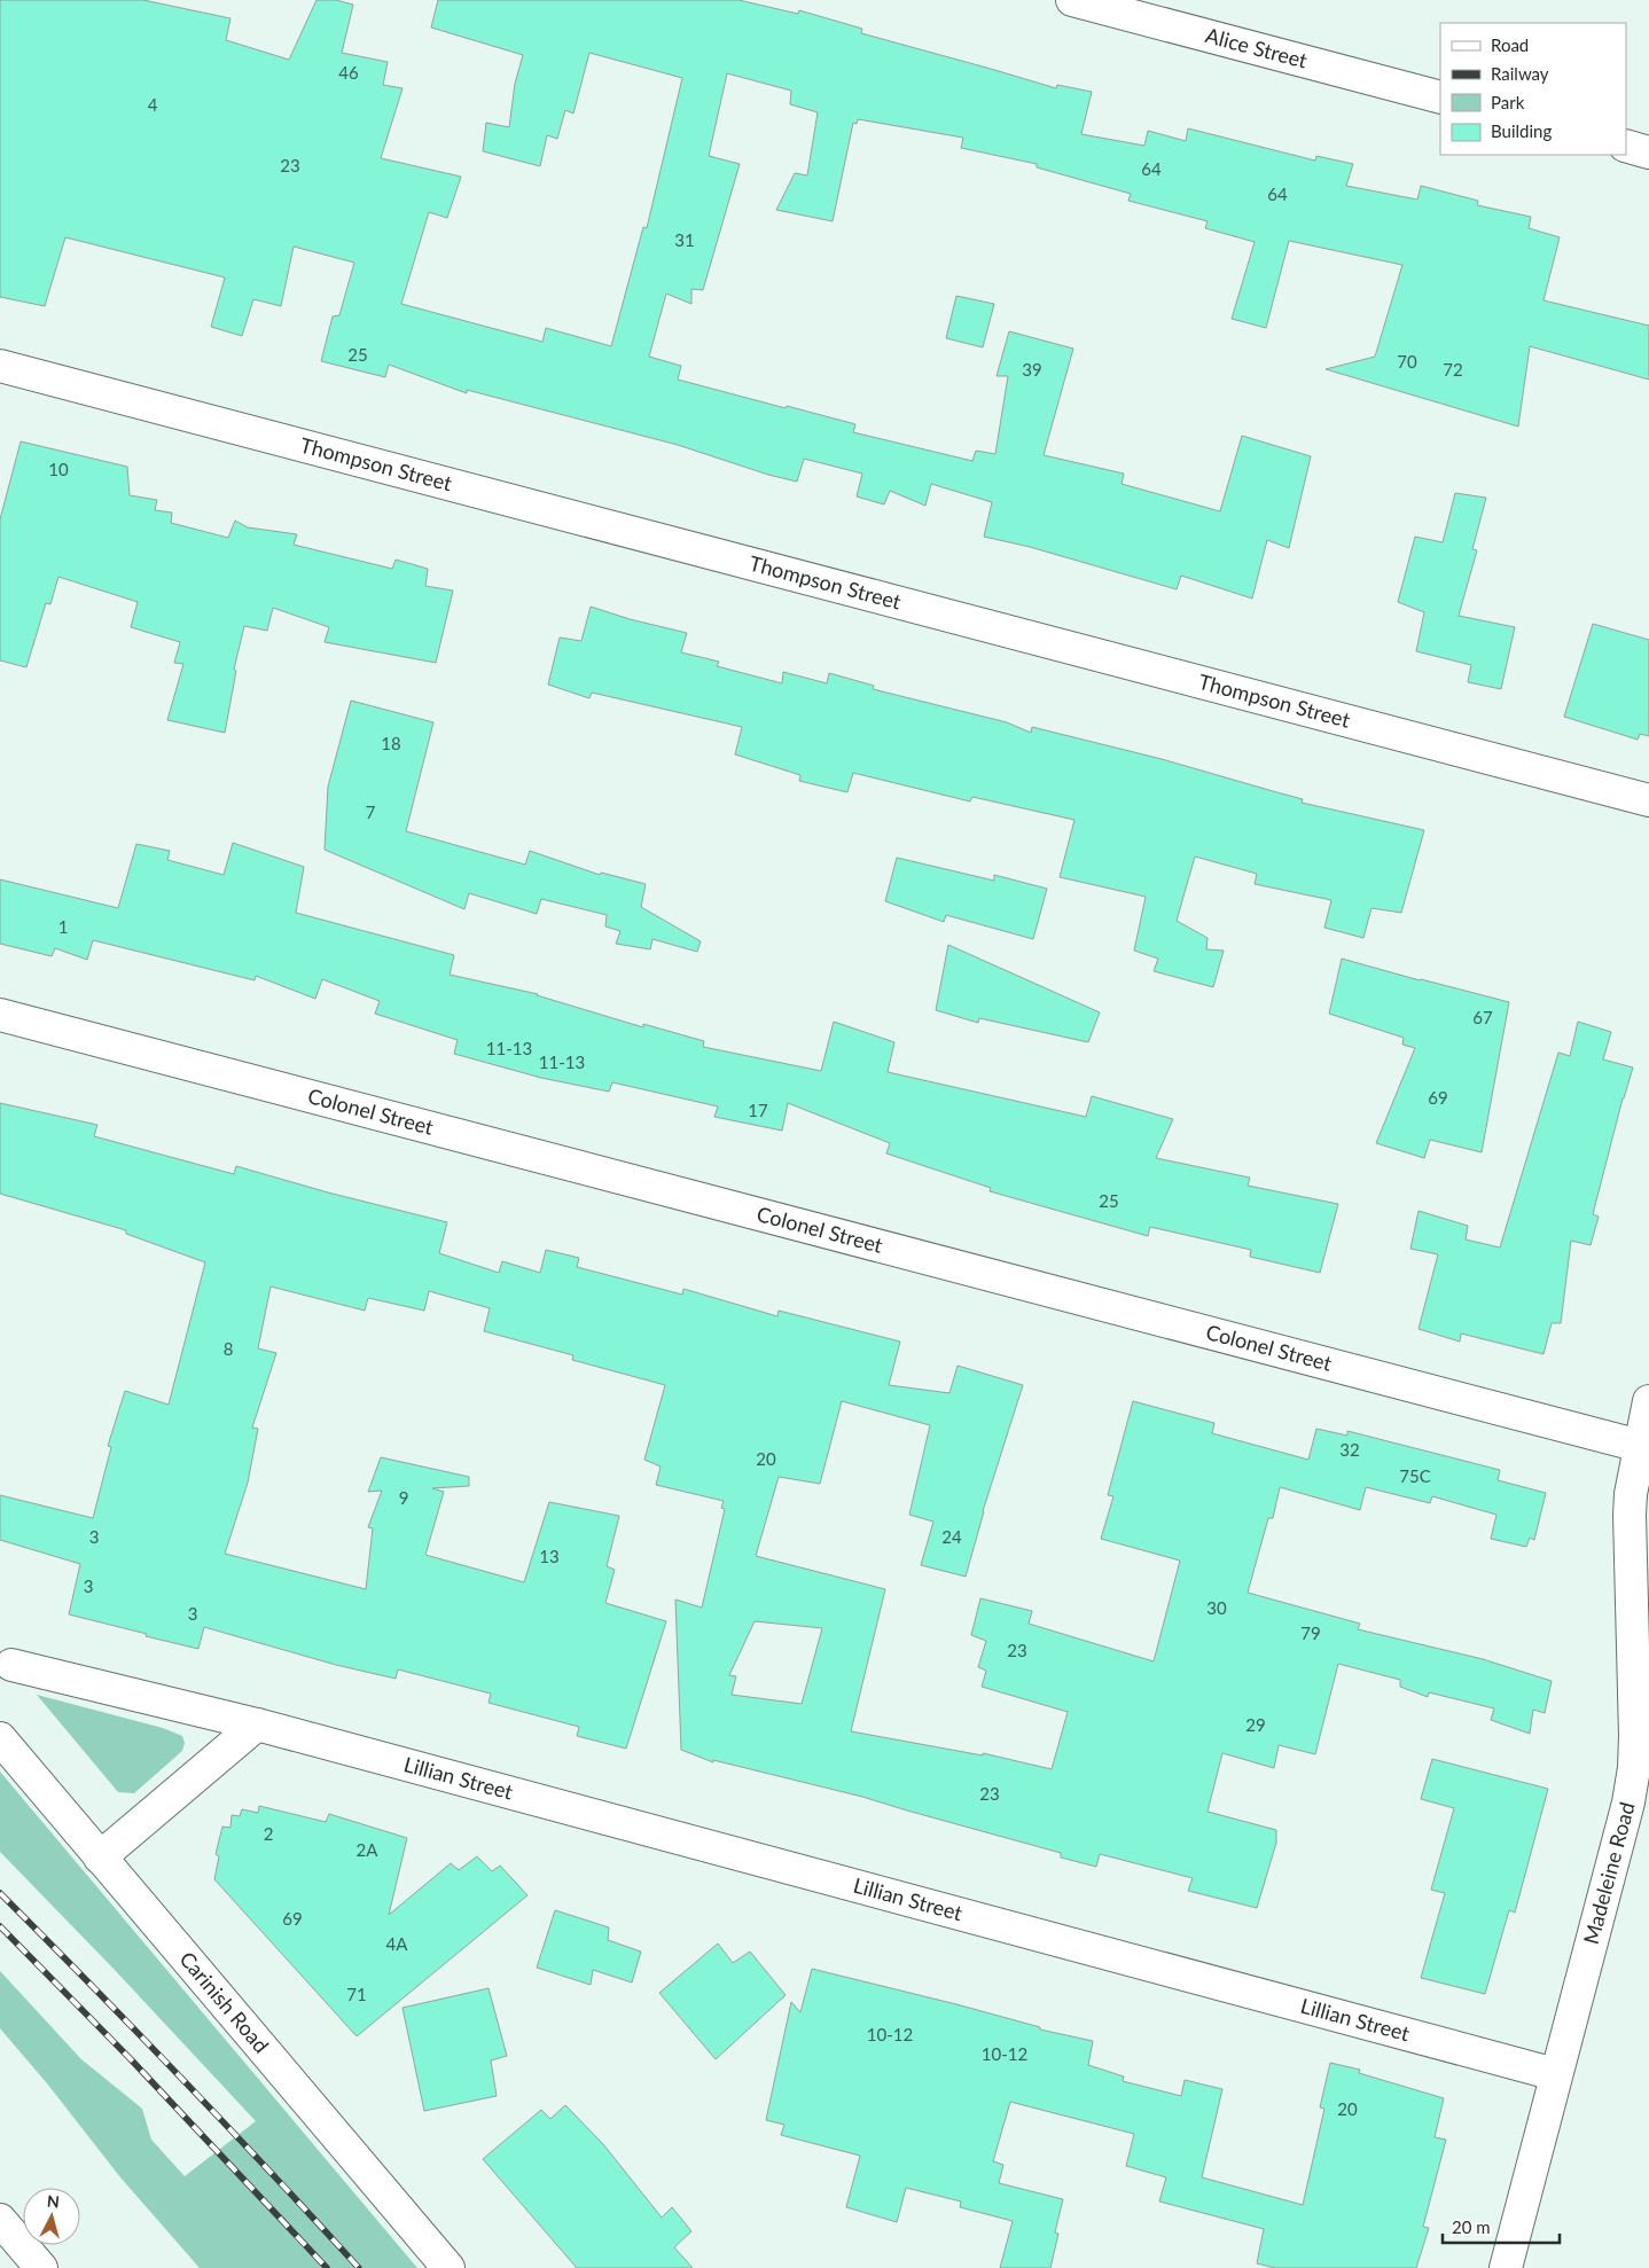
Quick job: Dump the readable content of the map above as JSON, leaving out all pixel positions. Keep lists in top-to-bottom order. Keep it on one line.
{"streets":{"street":["Alice Street","Thompson Street","Colonel Street","Lillian Street","Madeleine Road","Carinish Road"]},"crossings":[["Colonel Street","Madeleine Road"],["Lillian Street","Madeleine Road"]],"house_numbers":["46","4","23","64","64","31","25","70","39","72","10","18","7","1","67","11-13","11-13","69","17","25","8","32","20","75C","9","3","24","13","3","30","3","79","23","29","23","2","2A","69","4A","71","10-12","10-12","20"],"legend":["Road","Railway","Park","Building"],"scale_bar":"20 m","north":"top"}
